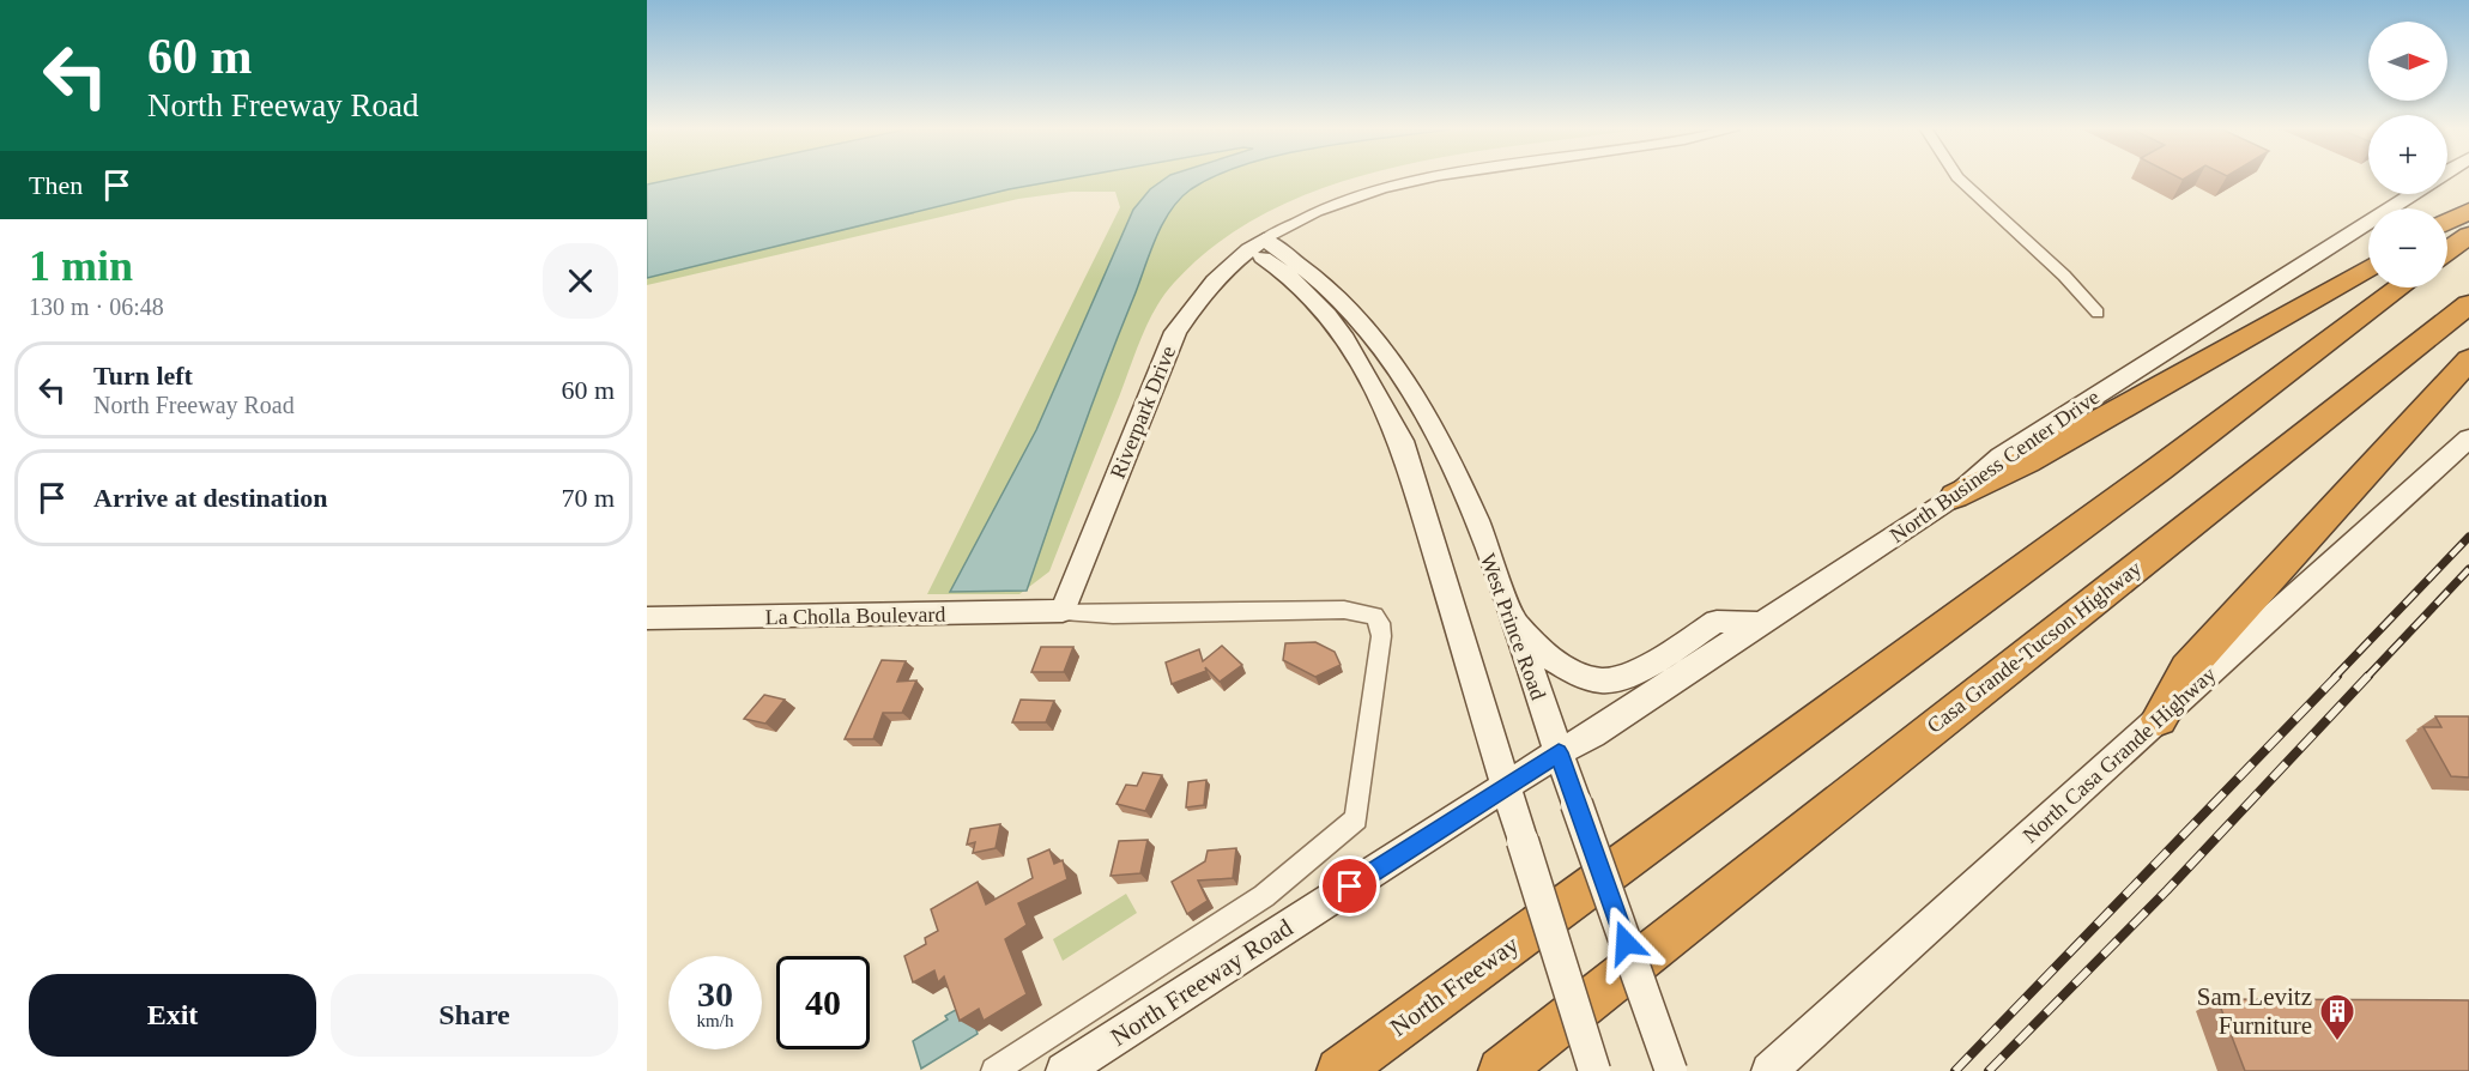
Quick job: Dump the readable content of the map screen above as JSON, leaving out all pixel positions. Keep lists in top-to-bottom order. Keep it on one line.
{"streets":{"highway":["Casa Grande-Tucson Highway","North Freeway"],"main road":["Riverpark Drive","North Business Center Drive","La Cholla Boulevard","West Prince Road","North Casa Grande Highway","North Freeway Road"]},"crossings":[["Riverpark Drive","La Cholla Boulevard"],["Riverpark Drive","West Prince Road"],["North Business Center Drive","West Prince Road"],["North Business Center Drive","North Freeway Road"],["West Prince Road","North Freeway Road"]],"places":{"building":["Sam Levitz Furniture"]},"north":"right","page":{"turn":["60 m","North Freeway Road"],"map_buttons":["+","−"],"then":"Then","heading":["1 min","130 m · 06:48"],"list":[{"name":"Turn left","note":"North Freeway Road","value":"60 m"},{"name":"Arrive at destination","value":"70 m"}],"speed":"30 km/h","limit":"40","buttons":["Exit","Share"]}}
